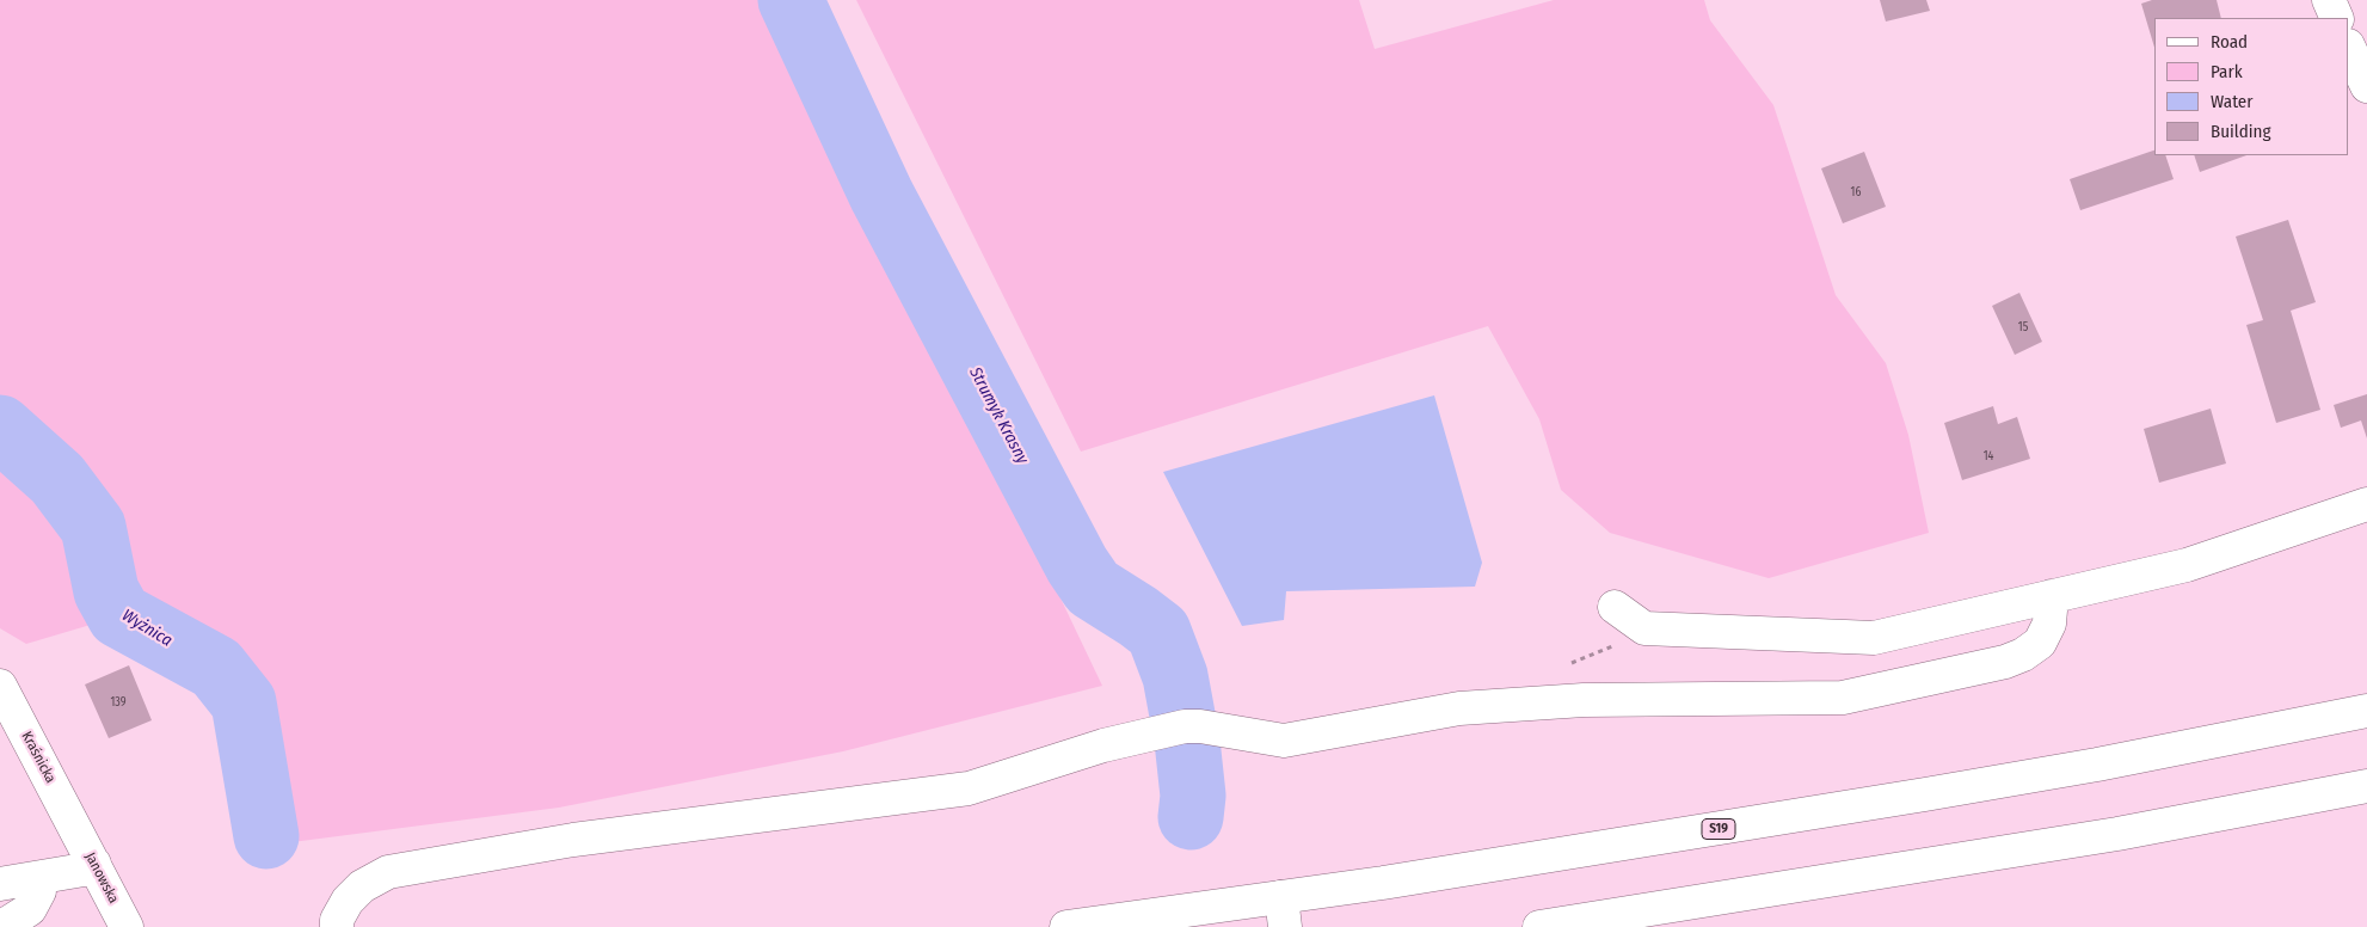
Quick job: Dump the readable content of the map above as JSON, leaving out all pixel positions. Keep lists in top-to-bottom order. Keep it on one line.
{"streets":{"main road":["Kraśnicka","S19","Janowska"]},"crossings":[["Kraśnicka","Janowska"]],"water":["Strumyk Krasny","Wyżnica"],"house_numbers":["16","15","14","139"],"legend":["Road","Park","Water","Building"]}
